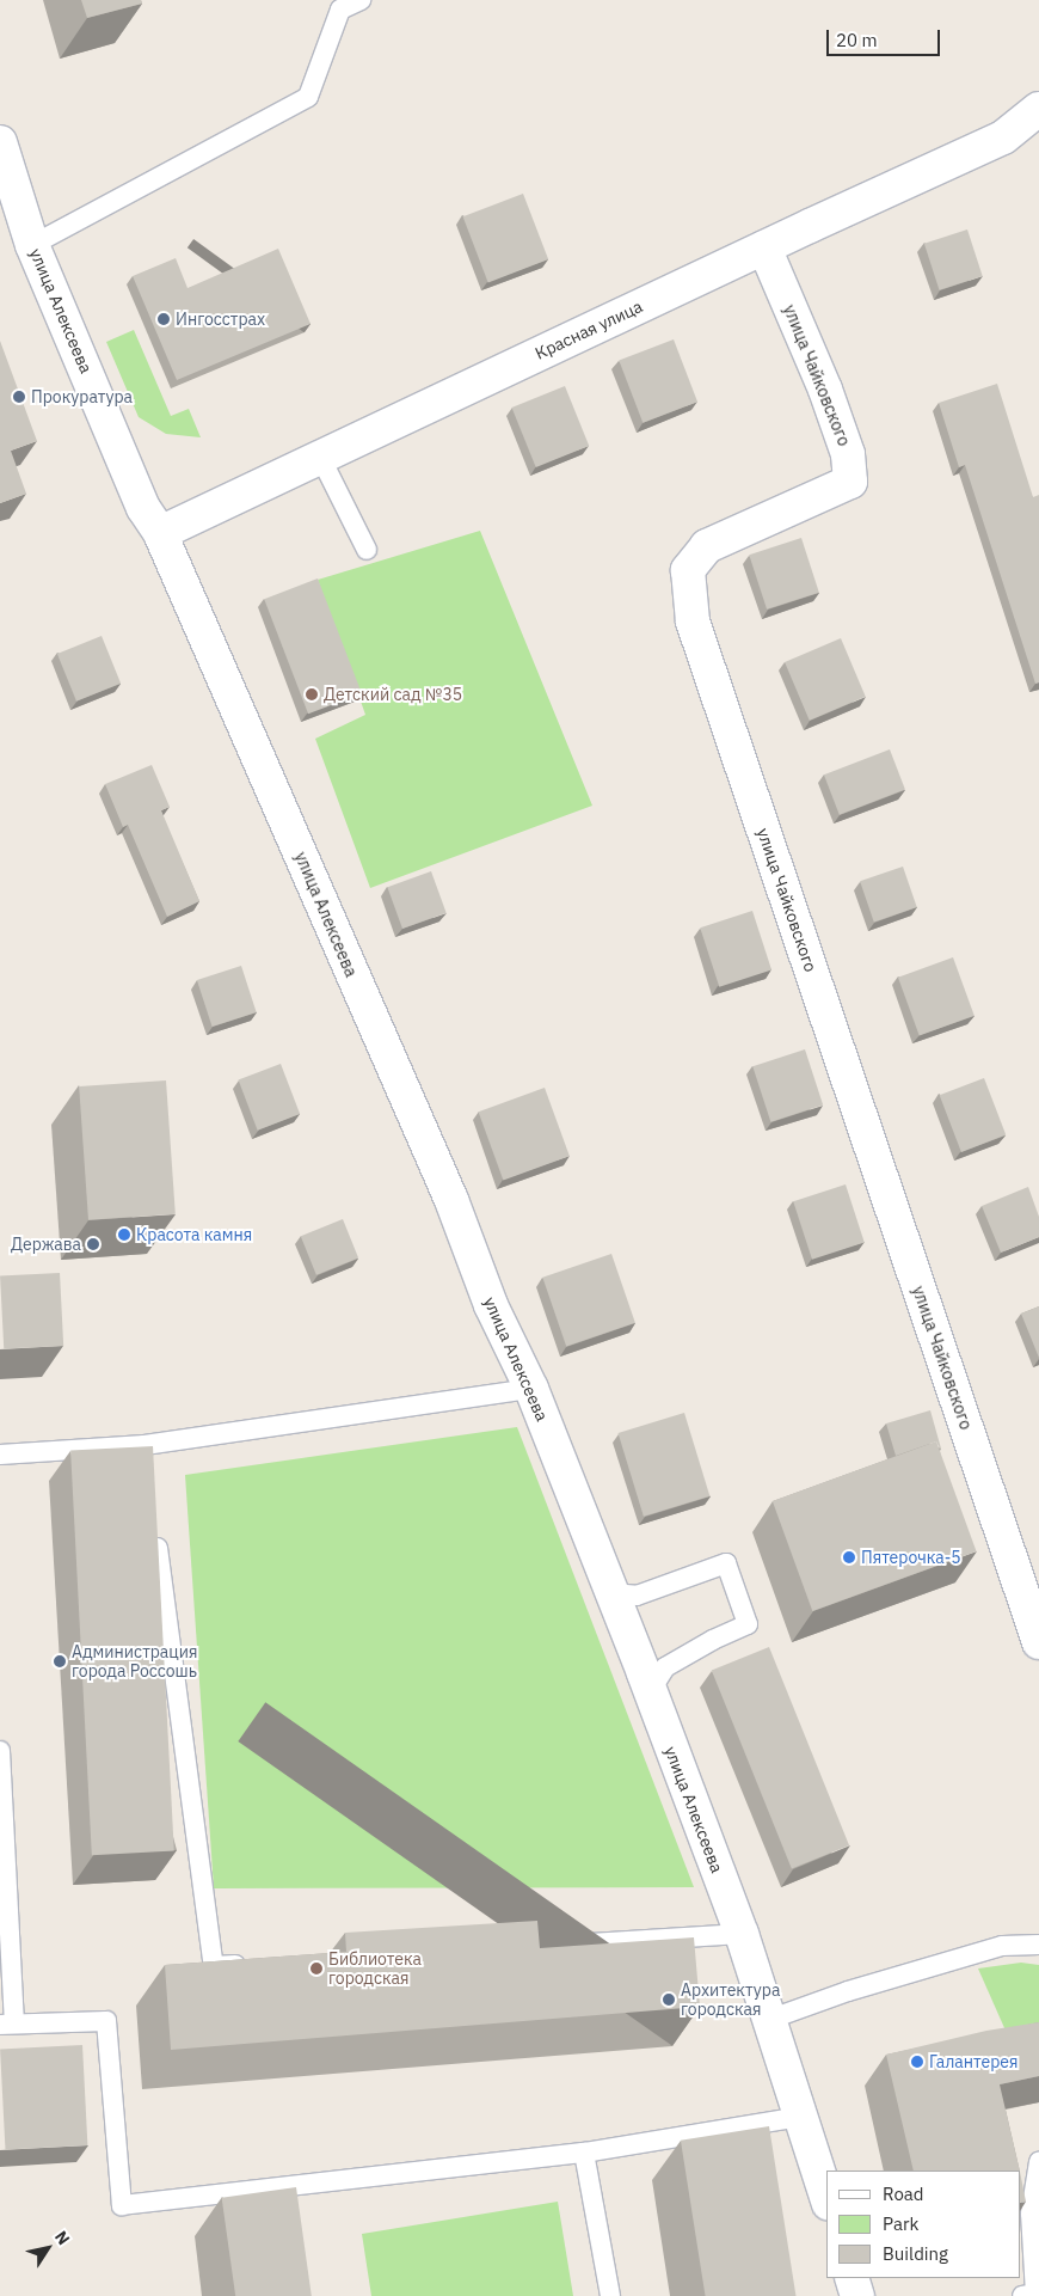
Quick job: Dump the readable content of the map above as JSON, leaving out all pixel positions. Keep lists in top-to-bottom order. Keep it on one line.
{"streets":{"street":["улица Алексеева","Красная улица","улица Чайковского"]},"crossings":[["улица Алексеева","Красная улица"],["Красная улица","улица Чайковского"]],"places":["Ингосстрах","Прокуратура","Детский сад №35","Красота камня","Держава","Пятерочка-5","Администрация города Россошь","Библиотека городская","Архитектура городская","Галантерея"],"legend":["Road","Park","Building"],"scale_bar":"20 m","north":"top right"}
